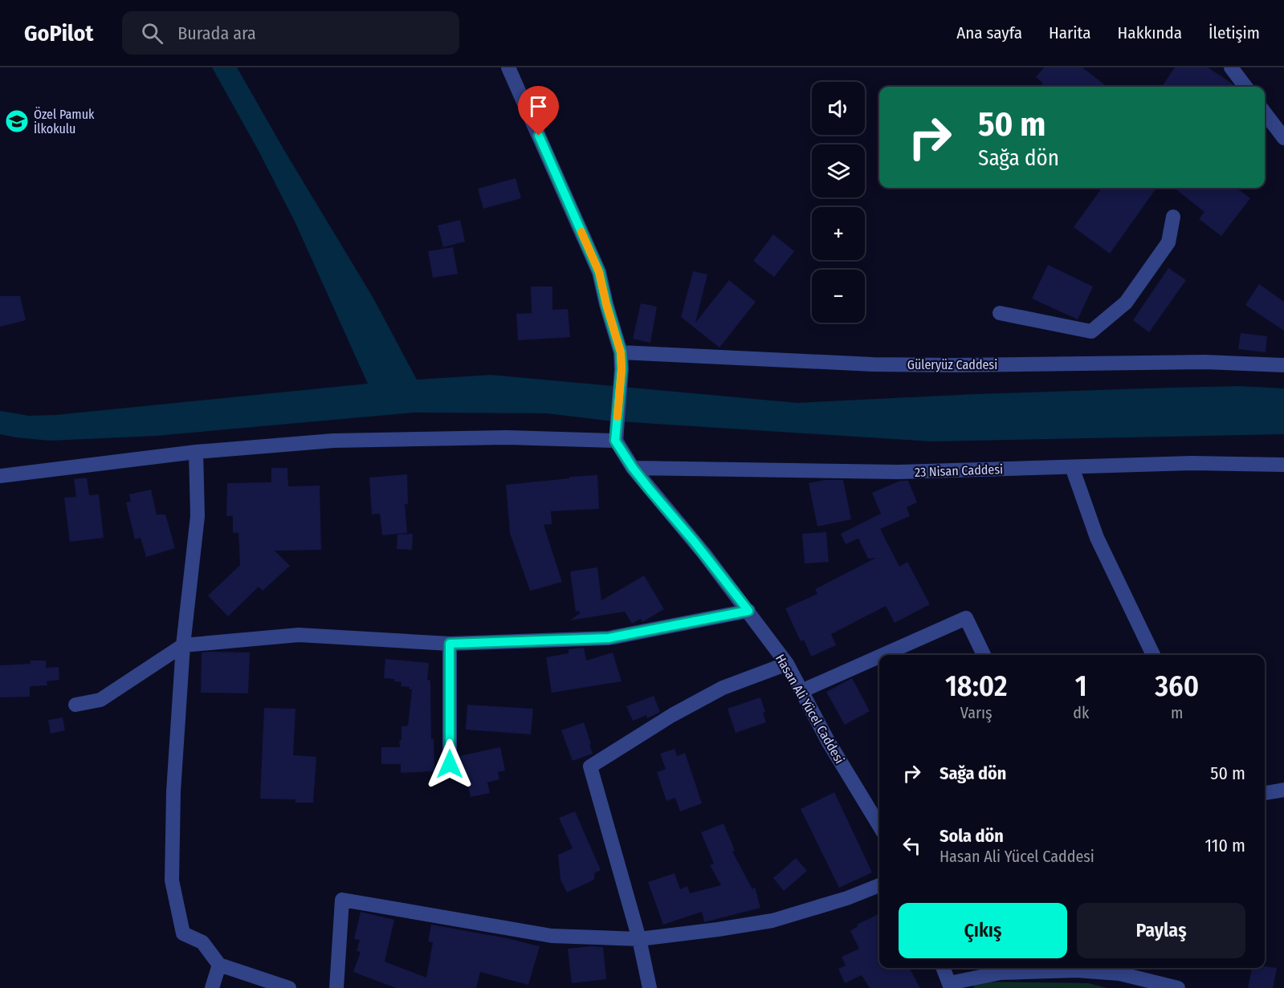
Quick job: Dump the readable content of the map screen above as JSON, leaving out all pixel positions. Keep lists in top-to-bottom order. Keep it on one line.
{"streets":{"street":["Güleryüz Caddesi","23 Nisan Caddesi","Hasan Ali Yücel Caddesi"]},"crossings":[["23 Nisan Caddesi","Hasan Ali Yücel Caddesi"]],"places":{"school or university":["Özel Pamuk İlkokulu"]},"page":{"header":"GoPilot","search":"Burada ara","nav":["Ana sayfa","Harita","Hakkında","İletişim"],"map_buttons":["+","−"],"turn":["50 m","Sağa dön"],"eta":["18:02","Varış","1","dk","360","m"],"list":[{"name":"Sağa dön","value":"50 m"},{"name":"Sola dön","note":"Hasan Ali Yücel Caddesi","value":"110 m"}],"buttons":["Çıkış","Paylaş"]}}
